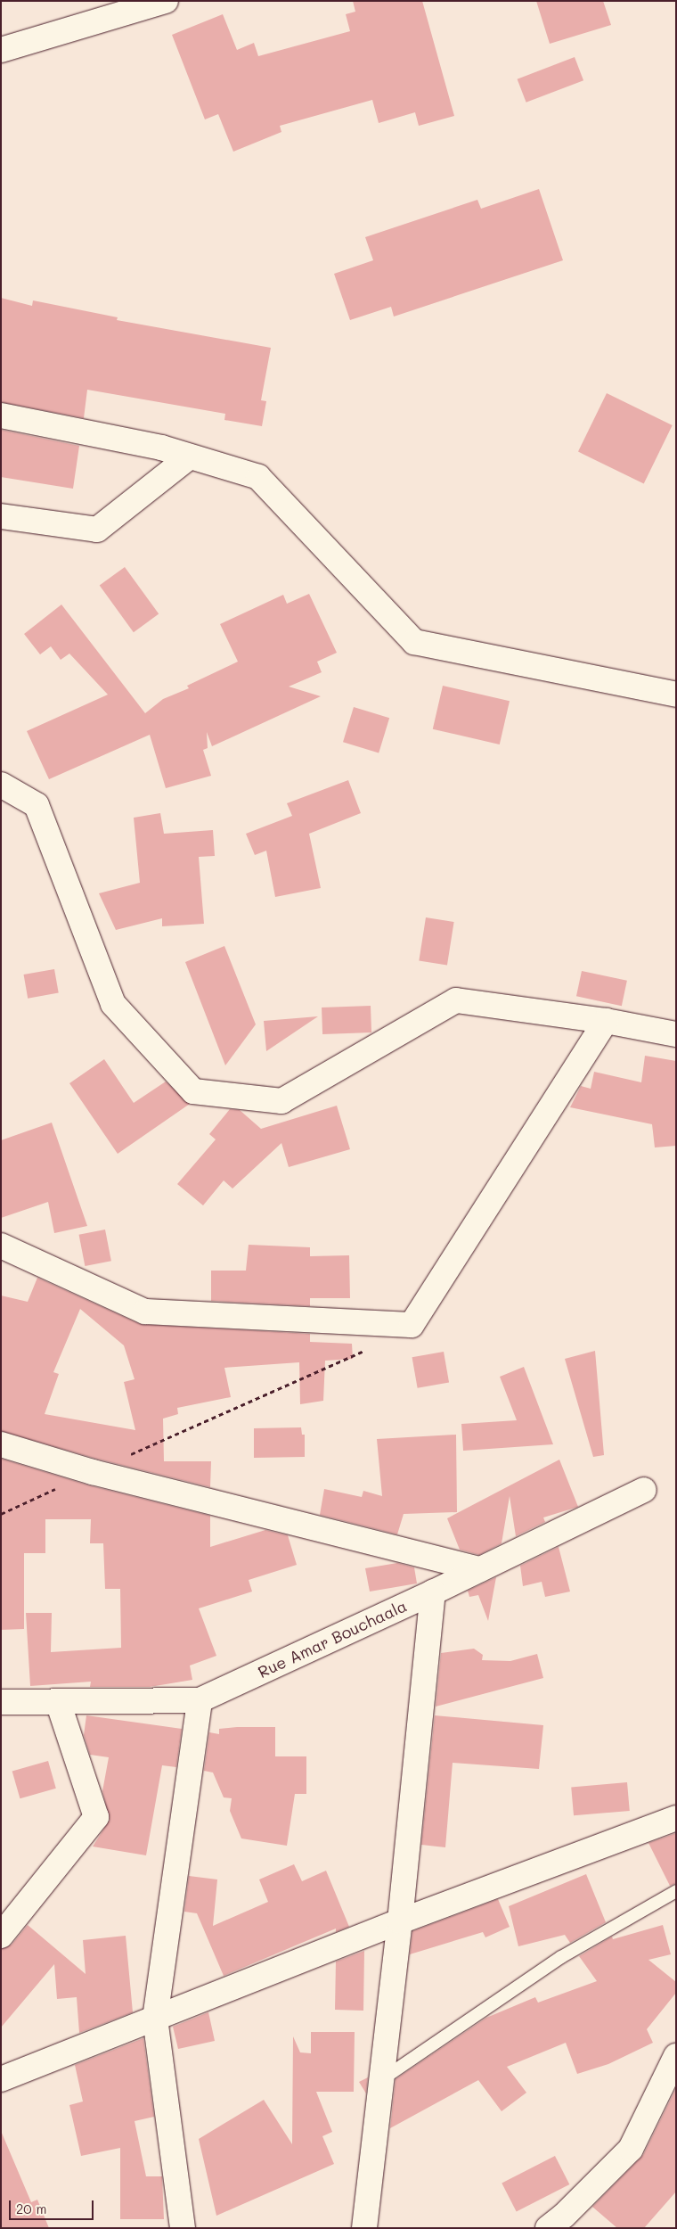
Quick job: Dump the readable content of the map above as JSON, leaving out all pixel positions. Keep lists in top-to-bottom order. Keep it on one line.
{"streets":{"street":["Rue Amar Bouchaala"]},"scale_bar":"20 m"}
